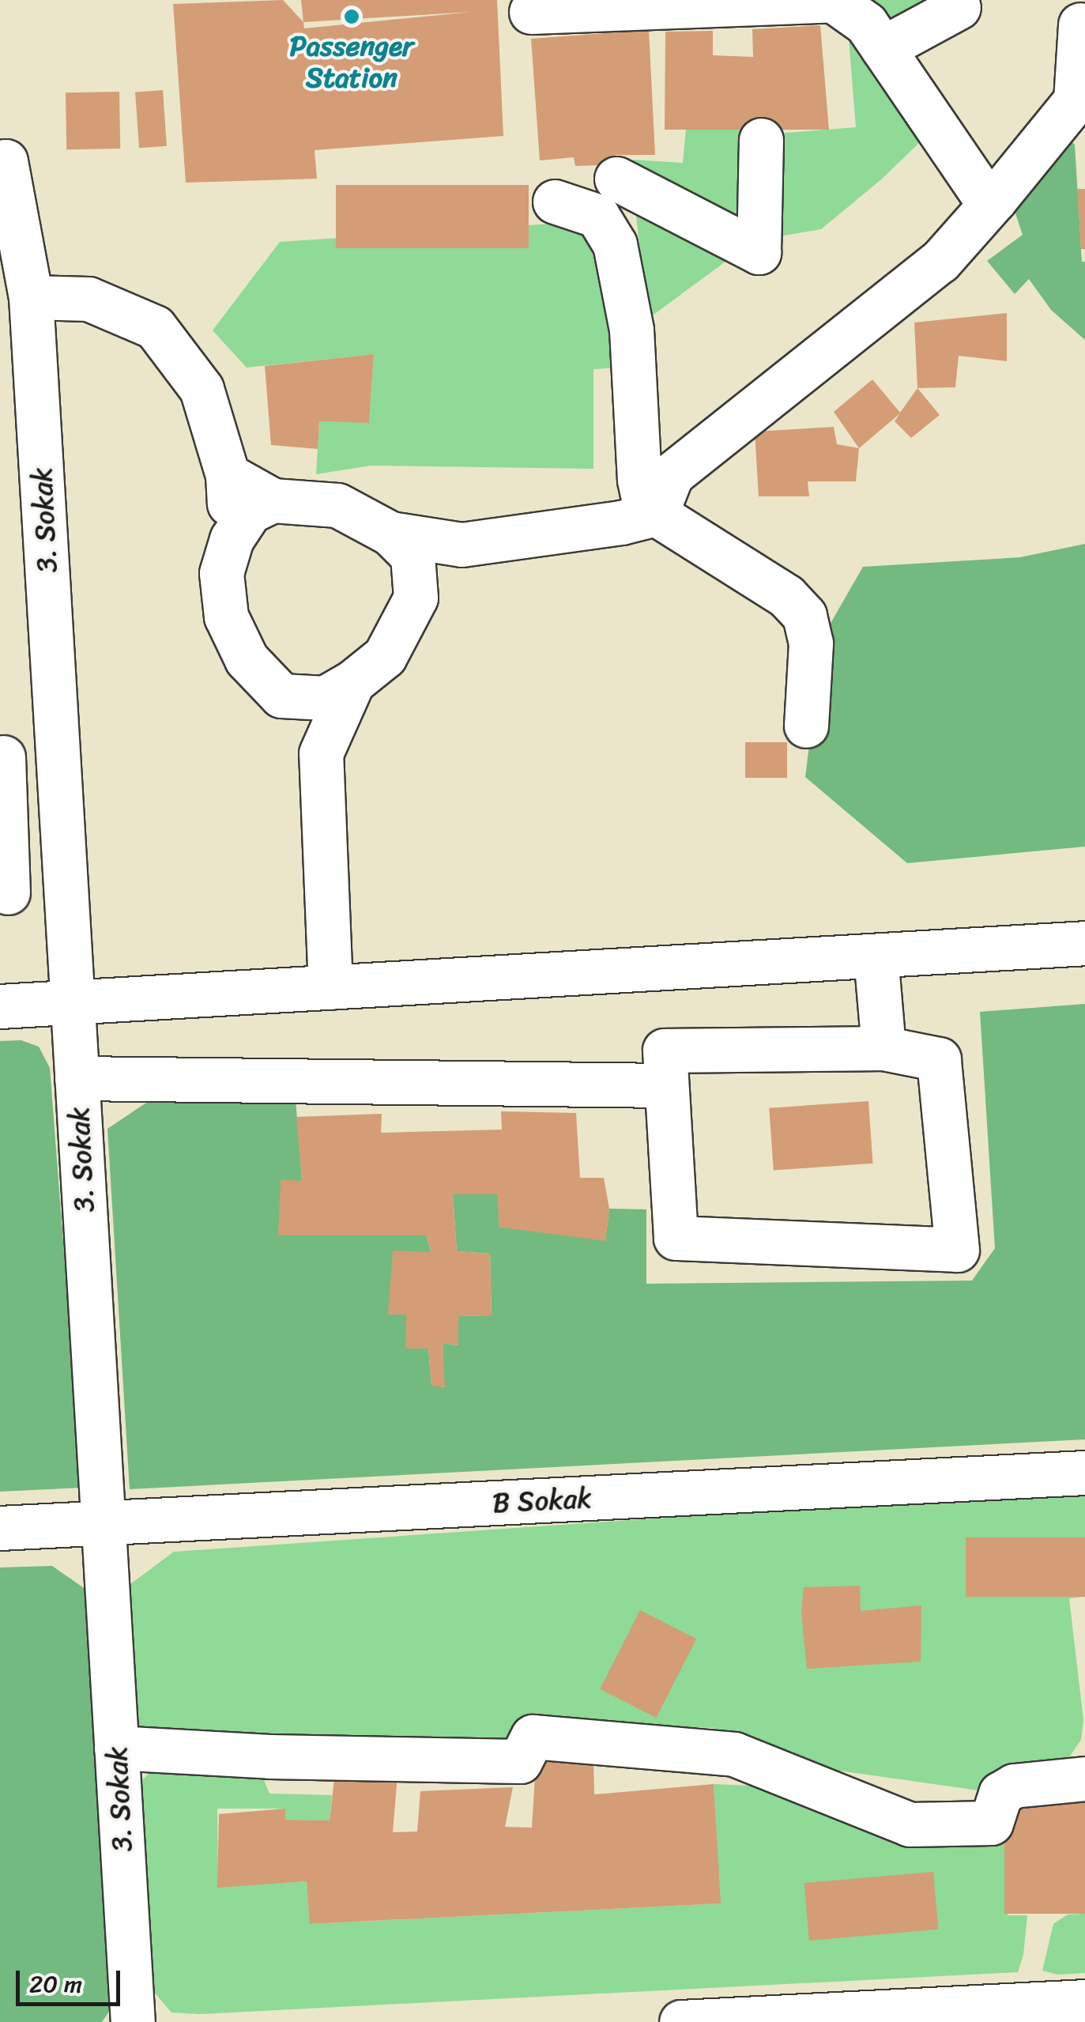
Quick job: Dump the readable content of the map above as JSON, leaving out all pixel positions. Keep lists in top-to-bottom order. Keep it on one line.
{"streets":{"street":["3. Sokak","B Sokak"]},"crossings":[["3. Sokak","B Sokak"]],"places":["Passenger Station"],"scale_bar":"20 m"}
